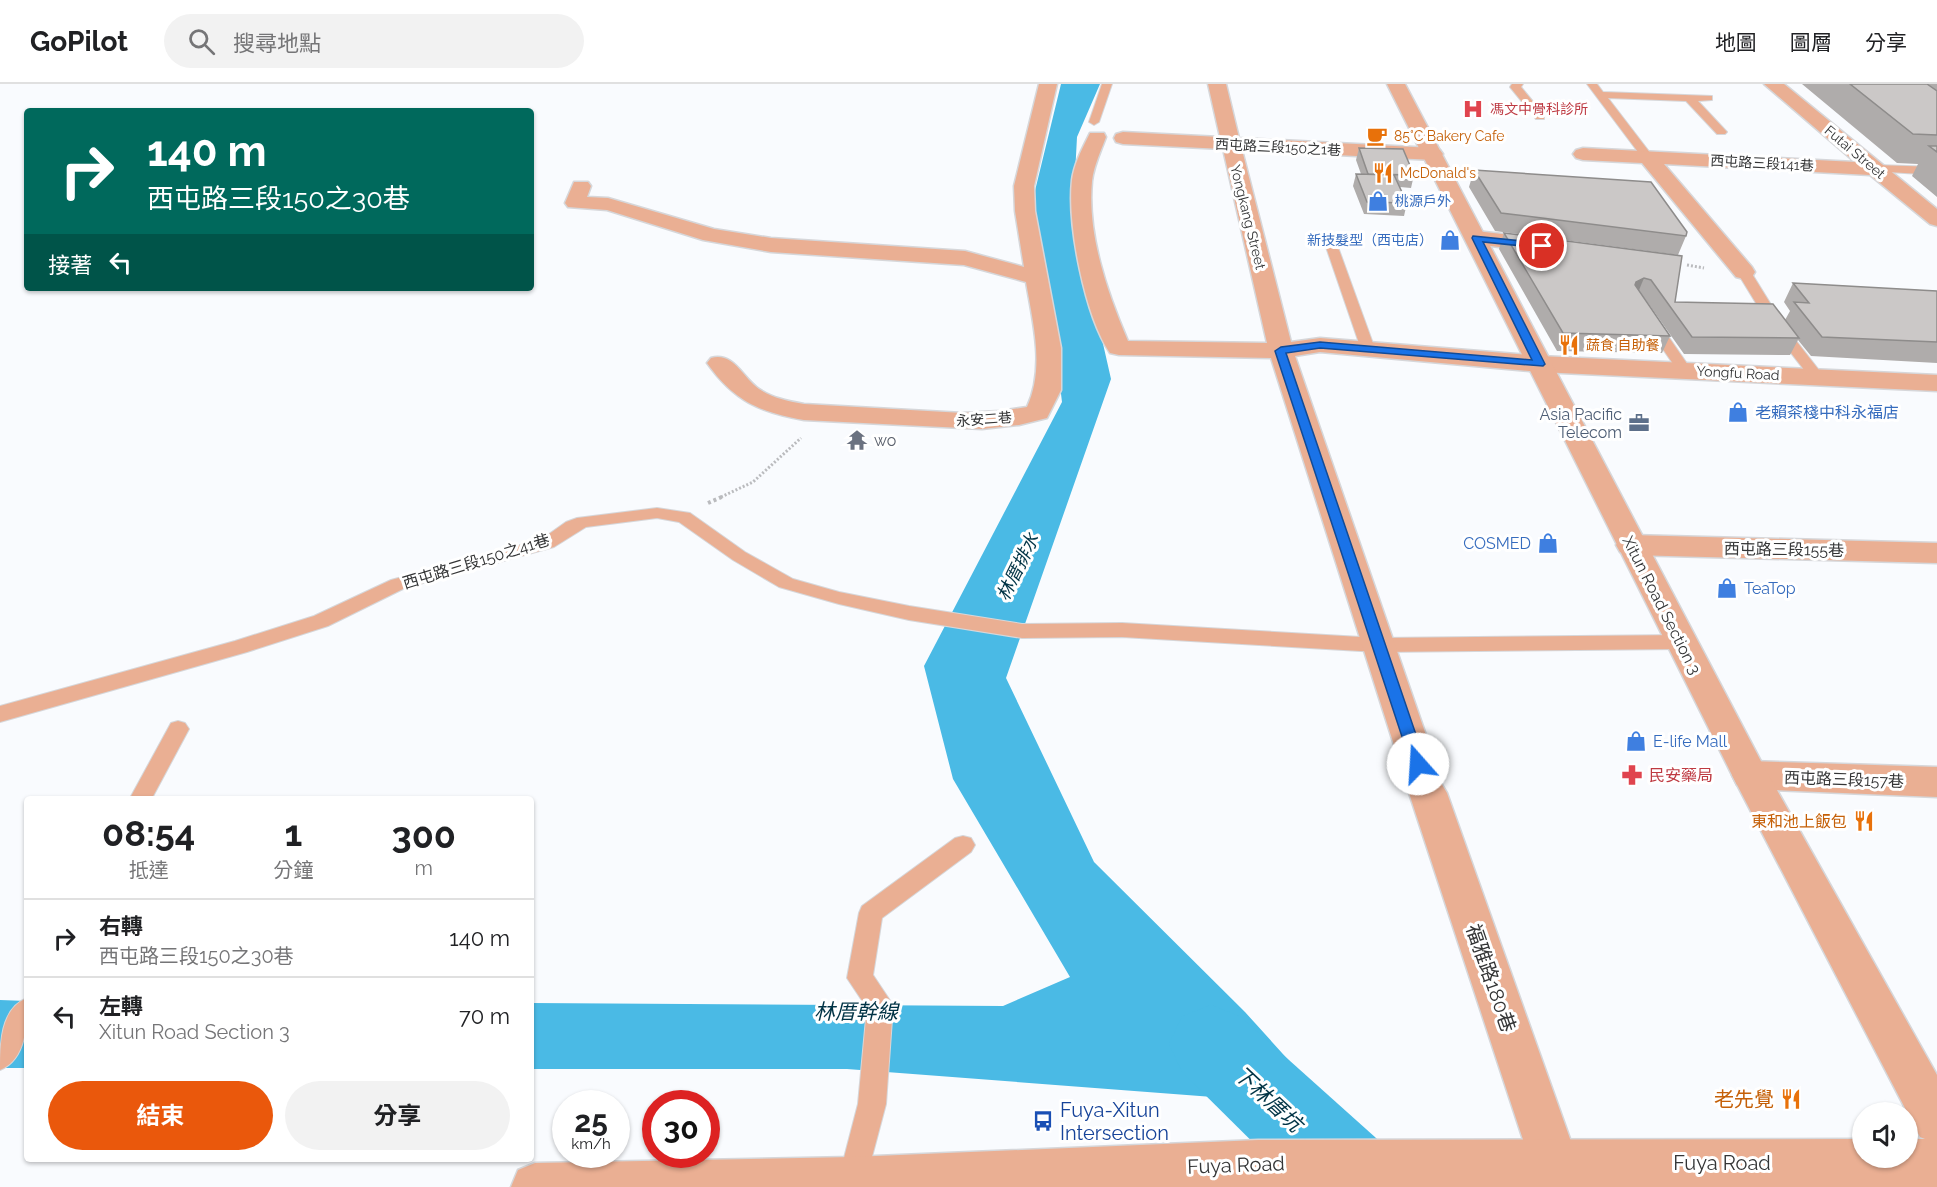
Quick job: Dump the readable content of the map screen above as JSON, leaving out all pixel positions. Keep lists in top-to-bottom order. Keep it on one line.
{"streets":{"street":["西屯路三段150之1巷","Futai Street","西屯路三段141巷","Yongkang Street","Yongfu Road","永安二巷","西屯路三段155巷","Xitun Road Section 3","西屯路三段157巷","福雅路180巷","Fuya Road"],"lane":["西屯路三段150之41巷"]},"crossings":[["西屯路三段150之1巷","Yongkang Street"],["西屯路三段150之1巷","Xitun Road Section 3"],["Futai Street","西屯路三段141巷"],["Yongkang Street","Yongfu Road"],["Yongkang Street","西屯路三段150之41巷"],["Yongkang Street","福雅路180巷"],["Yongfu Road","Xitun Road Section 3"],["西屯路三段155巷","Xitun Road Section 3"],["西屯路三段150之41巷","Xitun Road Section 3"],["西屯路三段150之41巷","福雅路180巷"],["Xitun Road Section 3","西屯路三段157巷"],["福雅路180巷","Fuya Road"]],"water":["林厝排水","林厝幹線","下林厝坑"],"places":{"hospital":["馮文中骨科診所"],"cafe":["85°C Bakery Cafe"],"restaurant":["McDonald's","蔬食 自助餐","東和池上飯包","老先覺"],"shop":["桃源戶外","新技髮型（西屯店）","老賴茶棧中科永福店","COSMED","TeaTop","E-life Mall"],"office":["Asia Pacific Telecom"],"temple":["wo"],"pharmacy":["民安藥局"],"bus stop":["Fuya-Xitun Intersection"]},"page":{"header":"GoPilot","search":"搜尋地點","nav":["地圖","圖層","分享"],"turn":["140 m","西屯路三段150之30巷"],"then":"接著","eta":["08:54","抵達","1","分鐘","300","m"],"list":[{"name":"右轉","note":"西屯路三段150之30巷","value":"140 m"},{"name":"左轉","note":"Xitun Road Section 3","value":"70 m"}],"buttons":["結束","分享"],"speed":"25 km/h","limit":"30"}}
